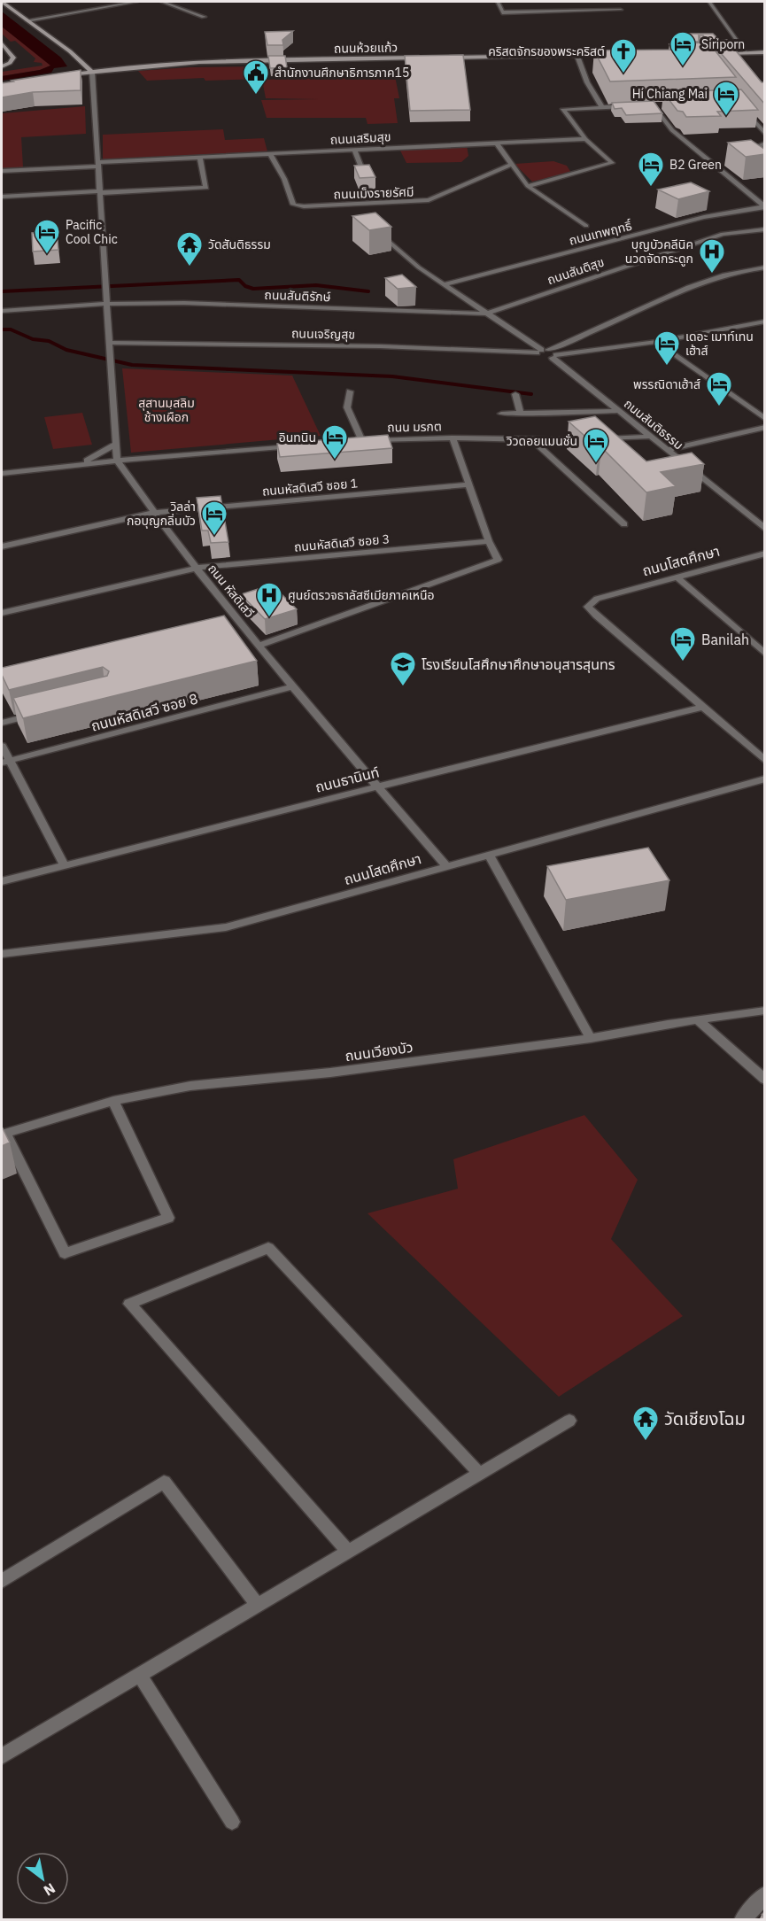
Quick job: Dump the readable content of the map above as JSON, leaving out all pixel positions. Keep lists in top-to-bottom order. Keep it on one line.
{"streets":{"main road":["ถนนห้วยแก้ว"],"street":["ถนนเสริมสุข","ถนนเม็งรายรัศมี","ถนนเทพฤทธิ์","ถนนสันติสุข","ถนนสันติรักษ์","ถนนเจริญสุข","ถนนสันติธรรม","ถนน มรกต","ถนนหัสดิเสวี ซอย 1","ถนนหัสดิเสวี ซอย 3","ถนนโสตศึกษา","ถนน หัสดิเสวี","ถนนหัสดิเสวี ซอย 8","ถนนธานินท์","ถนนเวียงบัว"]},"crossings":[["ถนนเสริมสุข","ถนนเม็งรายรัศมี"],["ถนนสันติสุข","ถนนสันติรักษ์"],["ถนนเจริญสุข","ถนนสันติธรรม"],["ถนนหัสดิเสวี ซอย 1","ถนน หัสดิเสวี"],["ถนนหัสดิเสวี ซอย 3","ถนน หัสดิเสวี"],["ถนนโสตศึกษา","ถนน หัสดิเสวี"],["ถนนโสตศึกษา","ถนนธานินท์"],["ถนน หัสดิเสวี","ถนนหัสดิเสวี ซอย 8"],["ถนน หัสดิเสวี","ถนนธานินท์"]],"parks":["สุสานมุสลิม ช้างเผือก"],"places":{"hotel":["Siriporn","Hi Chiang Mai","B2 Green","Pacific Cool Chic","เดอะ เมาท์เทน เฮ้าส์","พรรณิดาเฮ้าส์","อินทนิน","วิวดอยแมนชั่น","วิลล่า กอบุญกลิ่นบัว","Banilah"],"church":["คริสตจักรของพระคริสต์"],"public building":["สำนักงานศึกษาธิการภาค15"],"temple":["วัดสันติธรรม","วัดเชียงโฉม"],"hospital":["บุญบัวคลีนิค นวดจัดกระดูก","ศูนย์ตรวจธาลัสซีเมียภาคเหนือ"],"school or university":["โรงเรียนโสศึกษาศึกษาอนุสารสุนทร"]},"north":"bottom right"}
